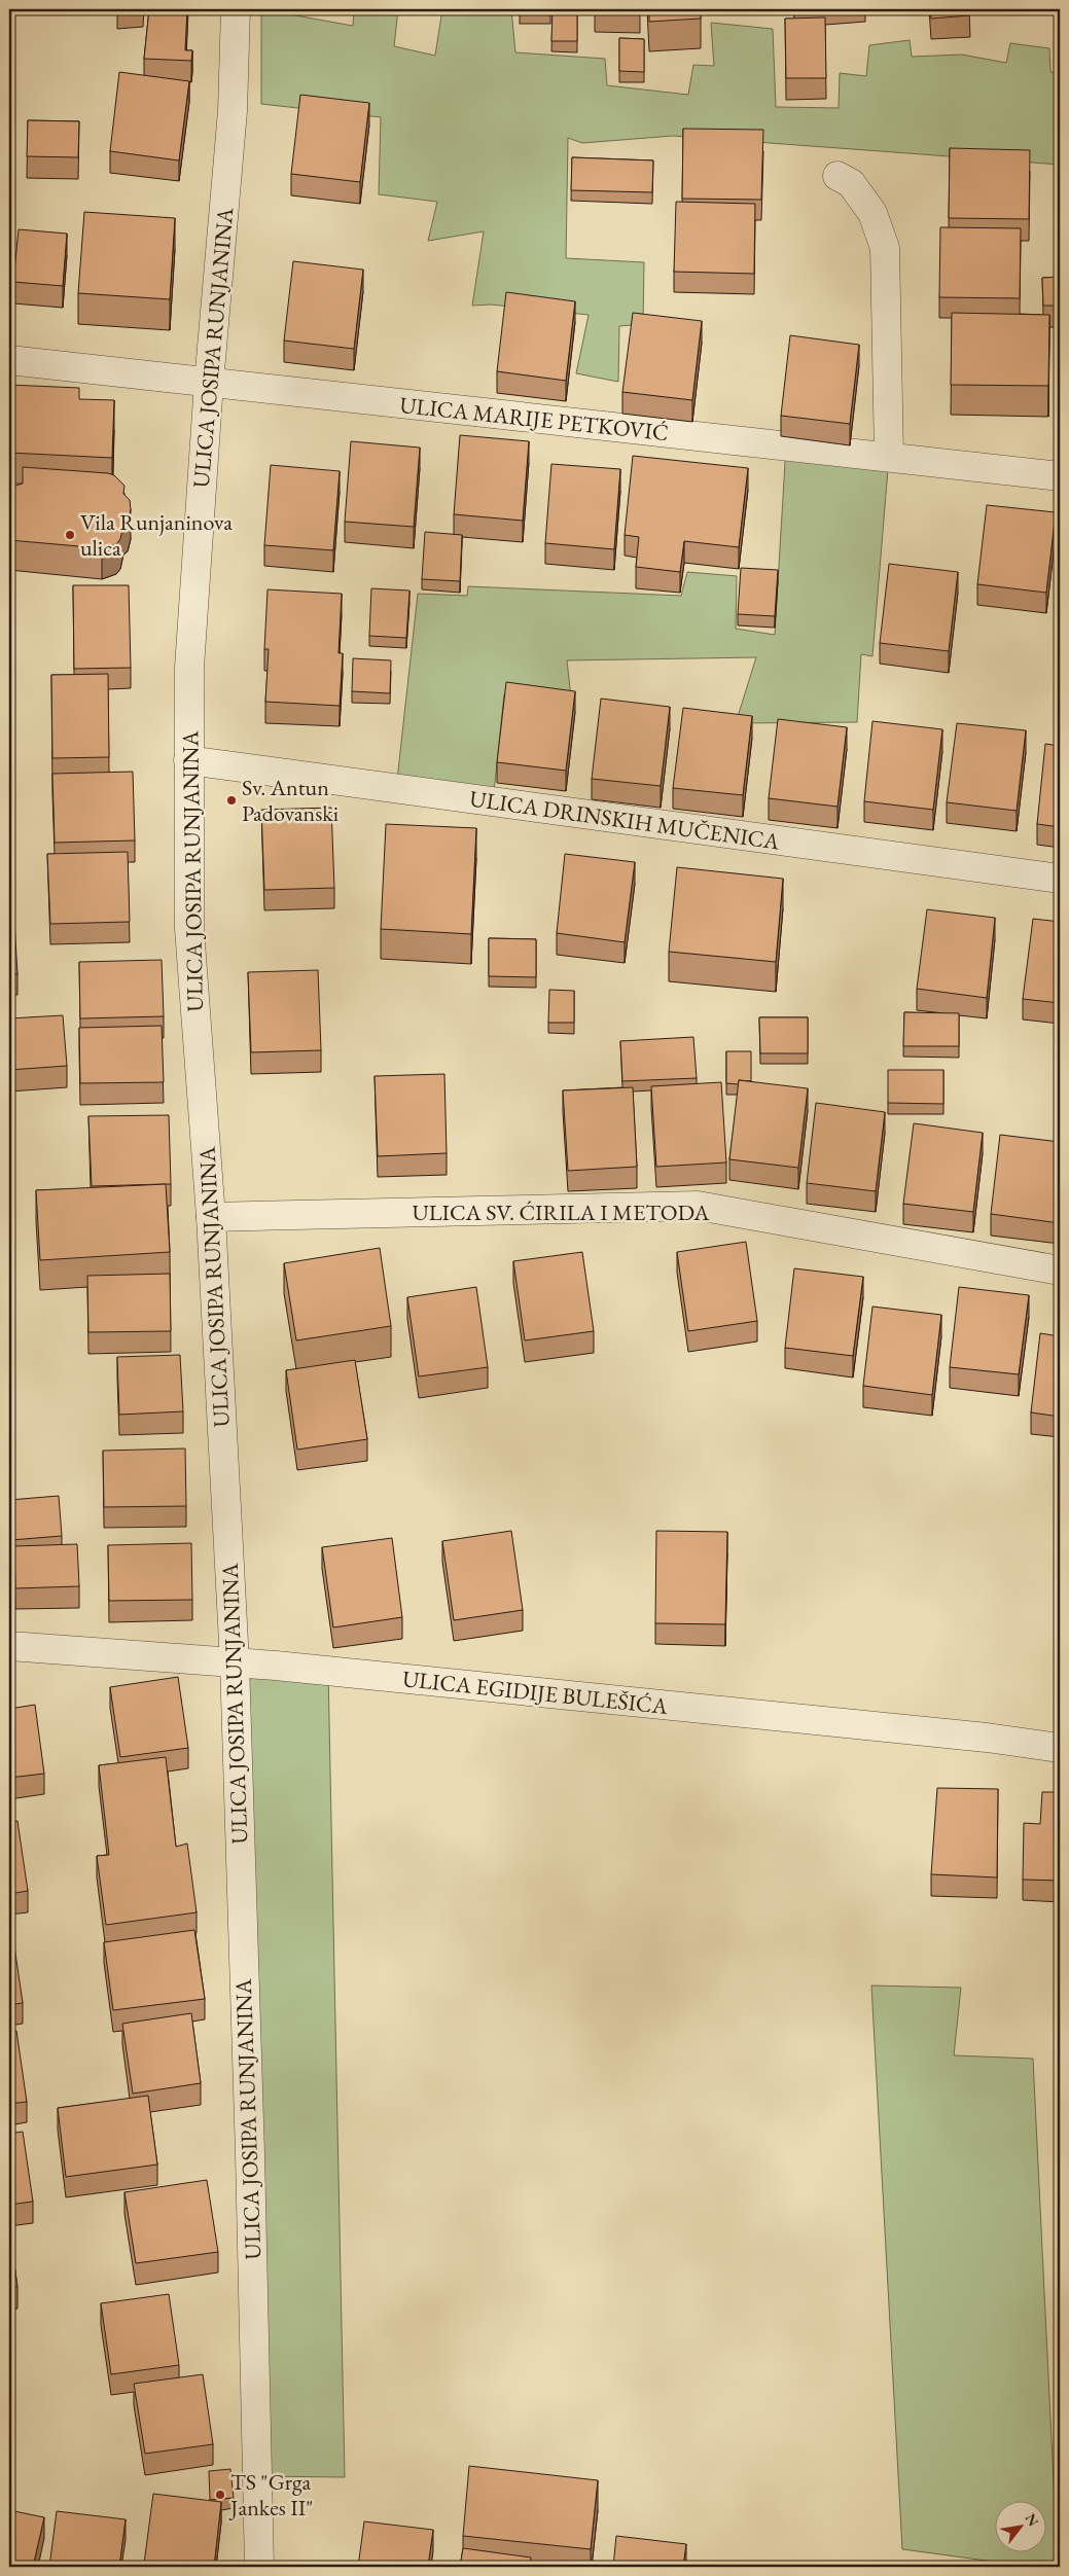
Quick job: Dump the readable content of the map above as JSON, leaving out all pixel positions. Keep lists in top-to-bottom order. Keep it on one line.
{"streets":{"street":["ULICA JOSIPA RUNJANINA","ULICA MARIJE PETKOVIĆ","ULICA DRINSKIH MUČENICA","ULICA SV. ĆIRILA I METODA","ULICA EGIDIJE BULEŠIĆA"]},"crossings":[["ULICA JOSIPA RUNJANINA","ULICA MARIJE PETKOVIĆ"],["ULICA JOSIPA RUNJANINA","ULICA DRINSKIH MUČENICA"],["ULICA JOSIPA RUNJANINA","ULICA SV. ĆIRILA I METODA"],["ULICA JOSIPA RUNJANINA","ULICA EGIDIJE BULEŠIĆA"]],"places":["Vila Runjaninova ulica","Sv. Antun Padovanski","TS \"Grga Jankes II\""],"north":"top right"}
